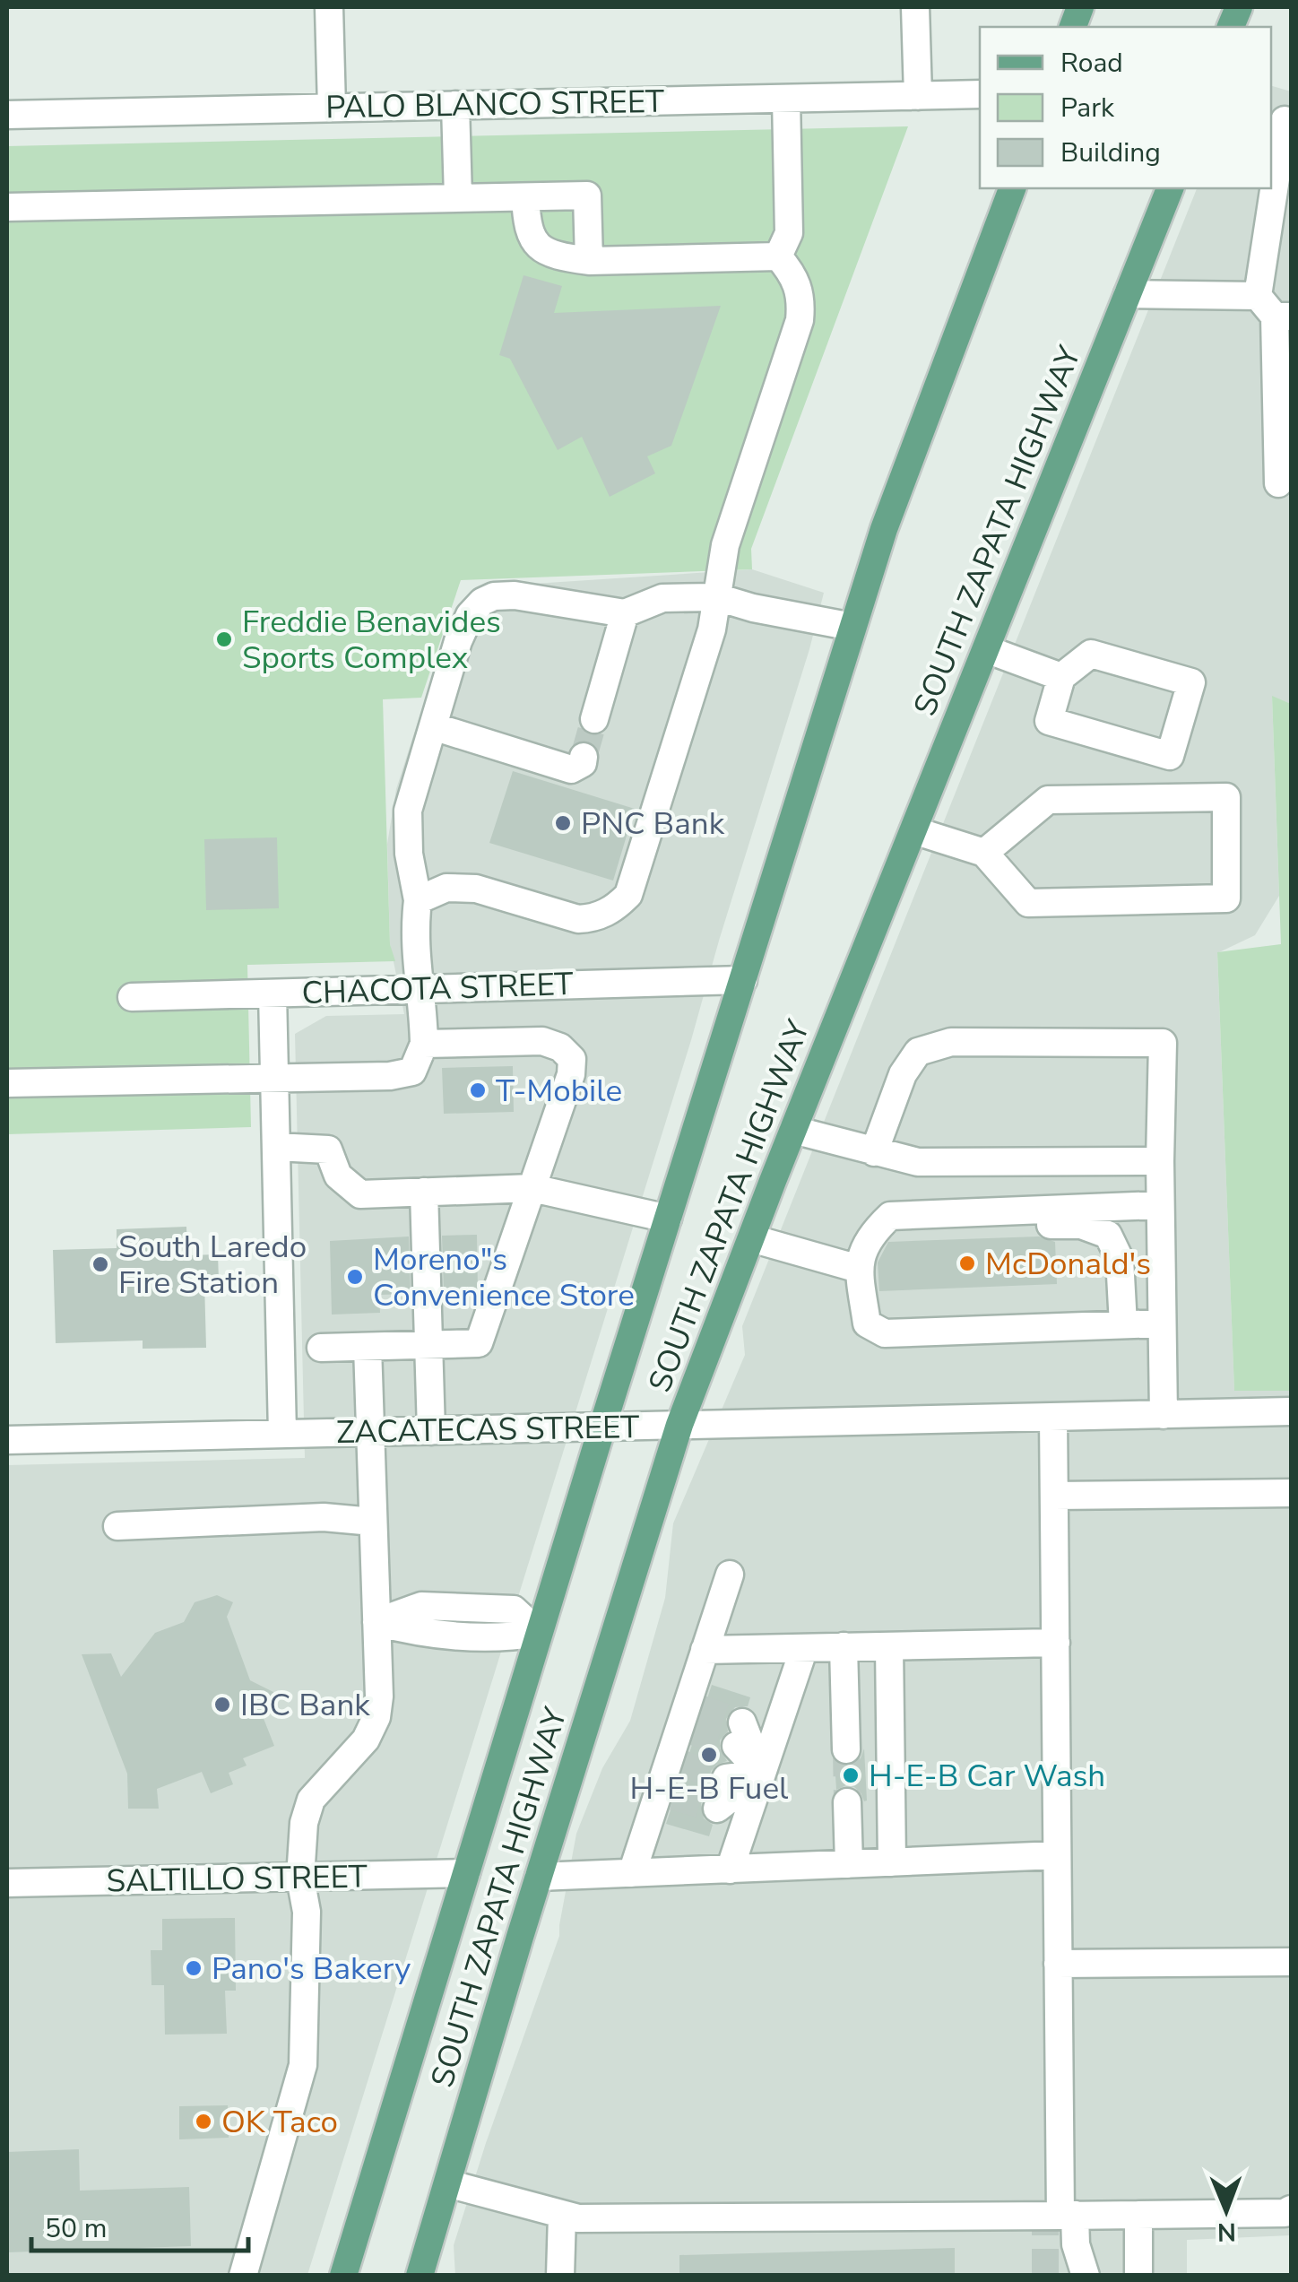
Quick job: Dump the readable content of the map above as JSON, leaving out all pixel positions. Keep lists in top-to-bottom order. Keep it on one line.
{"streets":{"main road":["SOUTH ZAPATA HIGHWAY"],"street":["PALO BLANCO STREET","CHACOTA STREET","ZACATECAS STREET","SALTILLO STREET"]},"crossings":[["SOUTH ZAPATA HIGHWAY","CHACOTA STREET"],["SOUTH ZAPATA HIGHWAY","ZACATECAS STREET"],["SOUTH ZAPATA HIGHWAY","SALTILLO STREET"]],"places":["Freddie Benavides Sports Complex","PNC Bank","T-Mobile","McDonald's","South Laredo Fire Station","Moreno\"s Convenience Store","IBC Bank","H-E-B Fuel","H-E-B Car Wash","Pano's Bakery","OK Taco"],"legend":["Road","Park","Building"],"scale_bar":"50 m","north":"bottom"}
